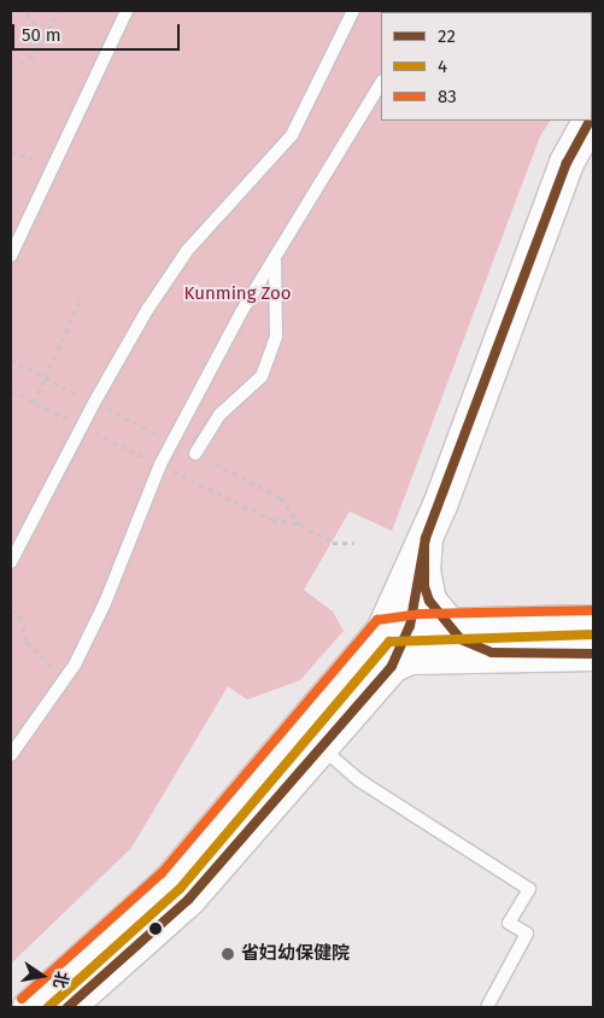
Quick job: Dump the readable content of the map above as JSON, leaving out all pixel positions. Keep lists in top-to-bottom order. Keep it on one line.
{"parks":["Kunming Zoo"],"places":["省妇幼保健院"],"lines":["transit line 22","transit line 83","transit line 4"],"legend":["22","4","83"],"scale_bar":"50 m","north":"right"}
